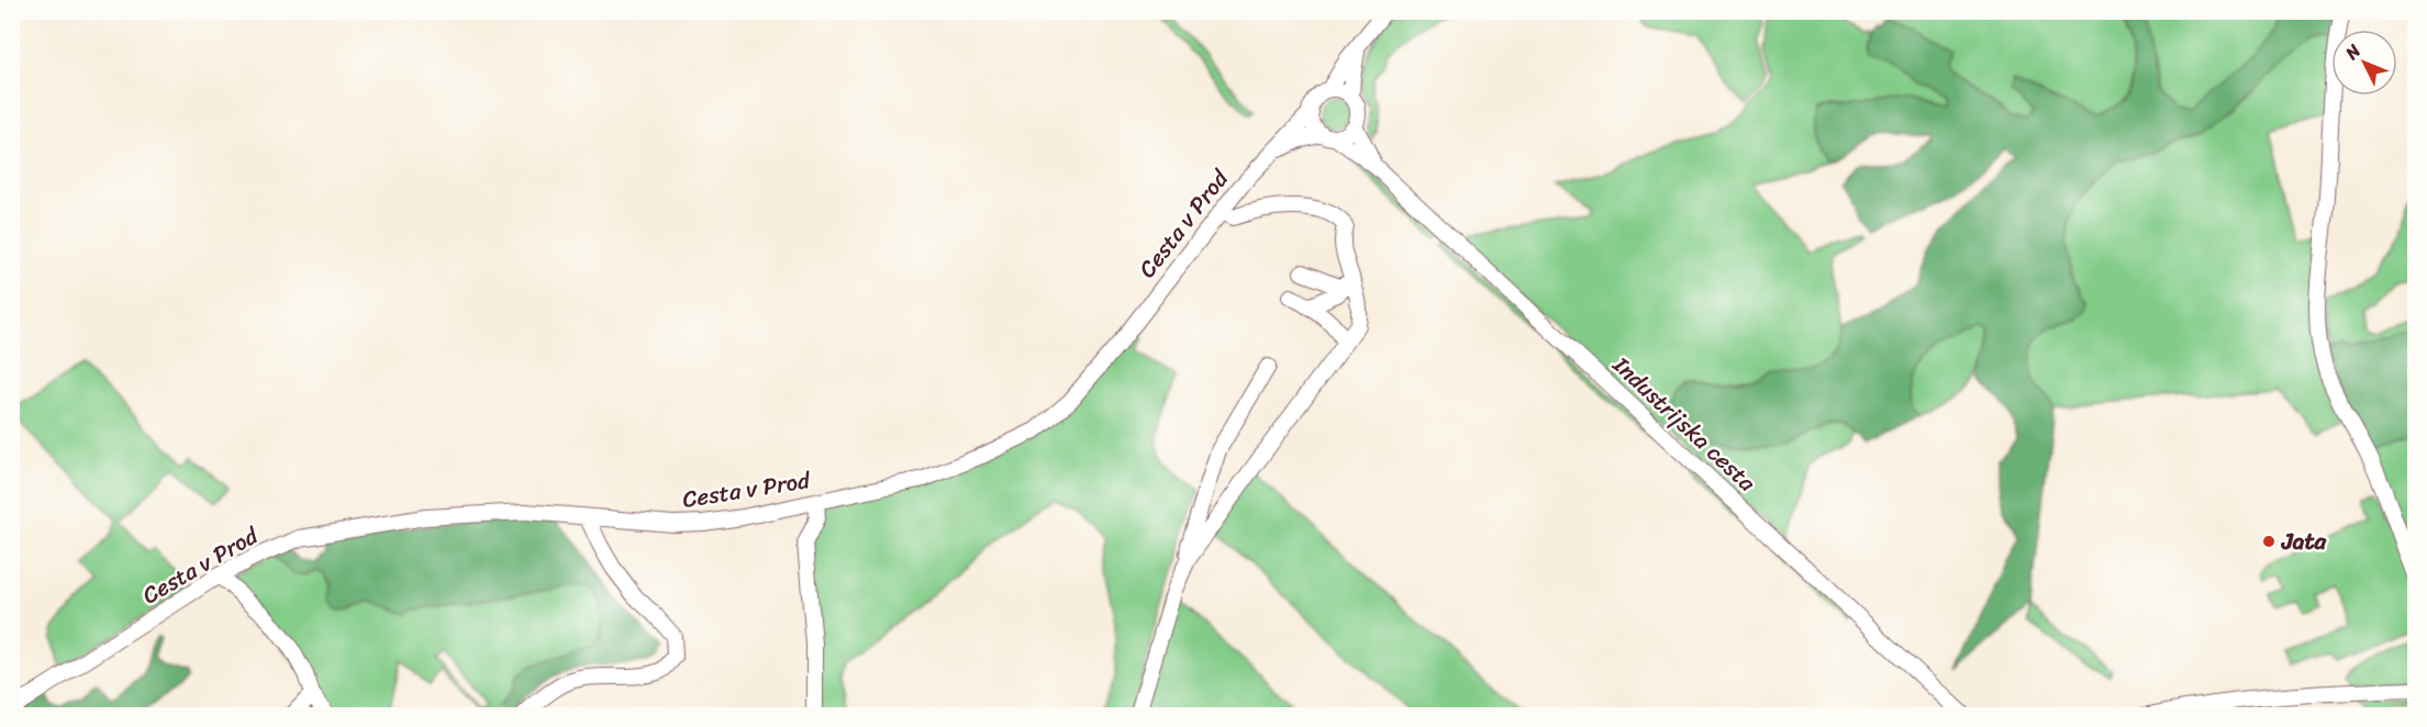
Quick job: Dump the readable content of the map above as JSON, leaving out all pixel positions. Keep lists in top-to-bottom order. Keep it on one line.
{"streets":{"street":["Cesta v Prod","Industrijska cesta"]},"crossings":[["Cesta v Prod","Industrijska cesta"]],"places":["Jata"],"north":"top left"}
